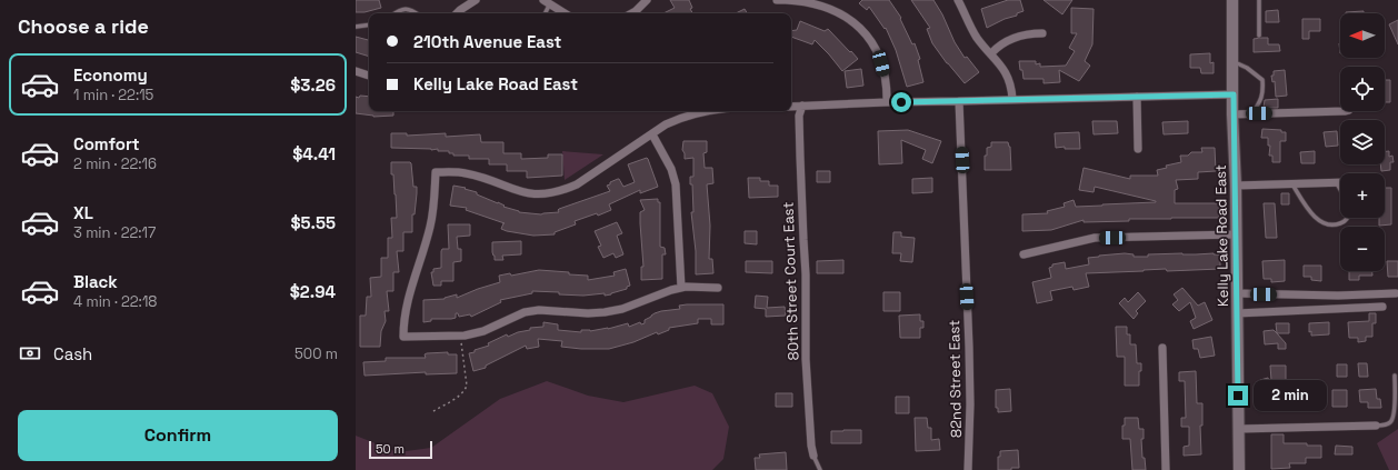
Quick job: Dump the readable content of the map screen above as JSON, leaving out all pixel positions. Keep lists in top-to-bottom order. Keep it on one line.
{"streets":{"street":["Kelly Lake Road East","80th Street Court East","82nd Street East"]},"scale_bar":"50 m","north":"left","page":{"heading":"Choose a ride","map_buttons":["+","−"],"banner":["210th Avenue East","Kelly Lake Road East"],"list":[{"name":"Economy","note":"1 min · 22:15","value":"$3.26"},{"name":"Comfort","note":"2 min · 22:16","value":"$4.41"},{"name":"XL","note":"3 min · 22:17","value":"$5.55"},{"name":"Black","note":"4 min · 22:18","value":"$2.94"}],"pay":["Cash","500 m"],"bubble":"2 min","buttons":"Confirm","scale":"50 m"}}
